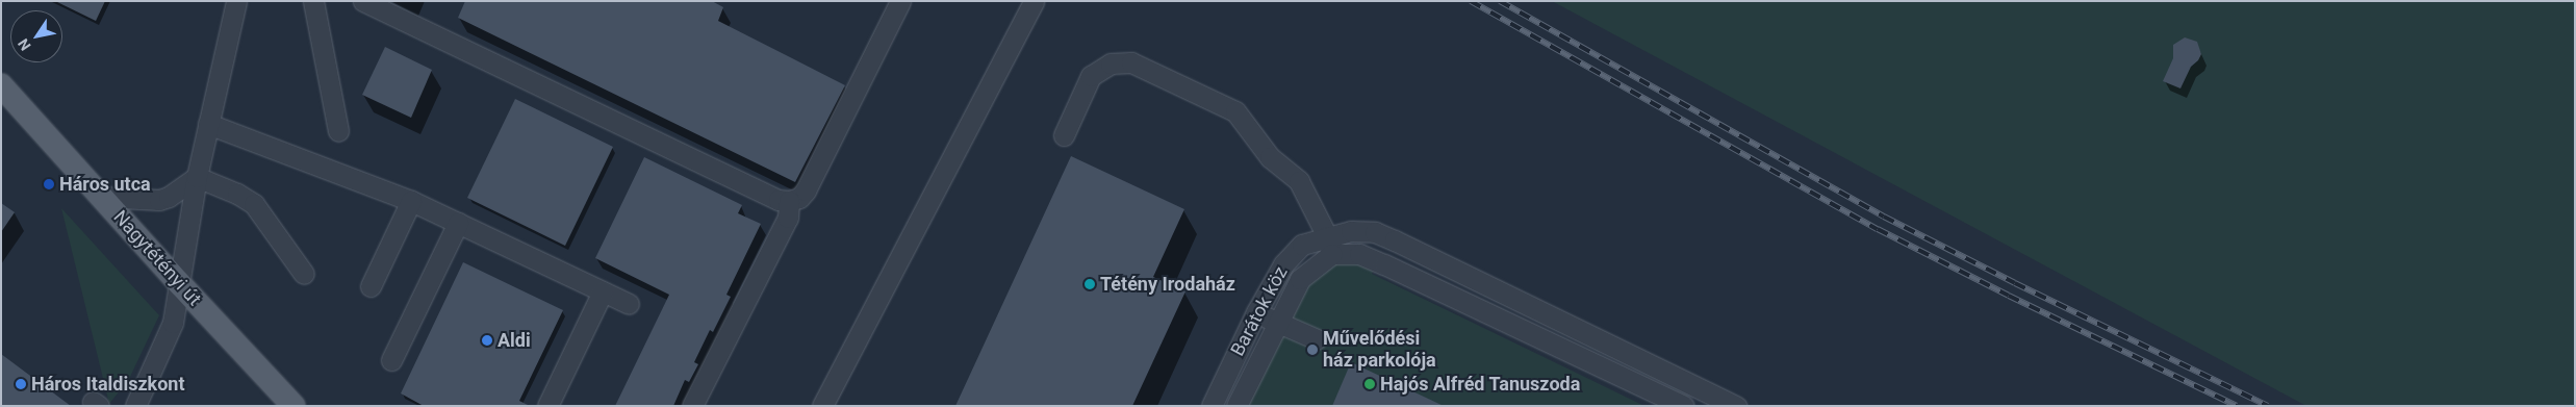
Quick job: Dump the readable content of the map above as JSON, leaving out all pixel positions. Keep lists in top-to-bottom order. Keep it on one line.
{"streets":{"main road":["Nagytétényi út"],"street":["Barátok köz"]},"places":["Háros utca","Tétény Irodaház","Aldi","Művelődési ház parkolója","Háros Italdiszkont","Hajós Alfréd Tanuszoda"],"north":"bottom left"}
